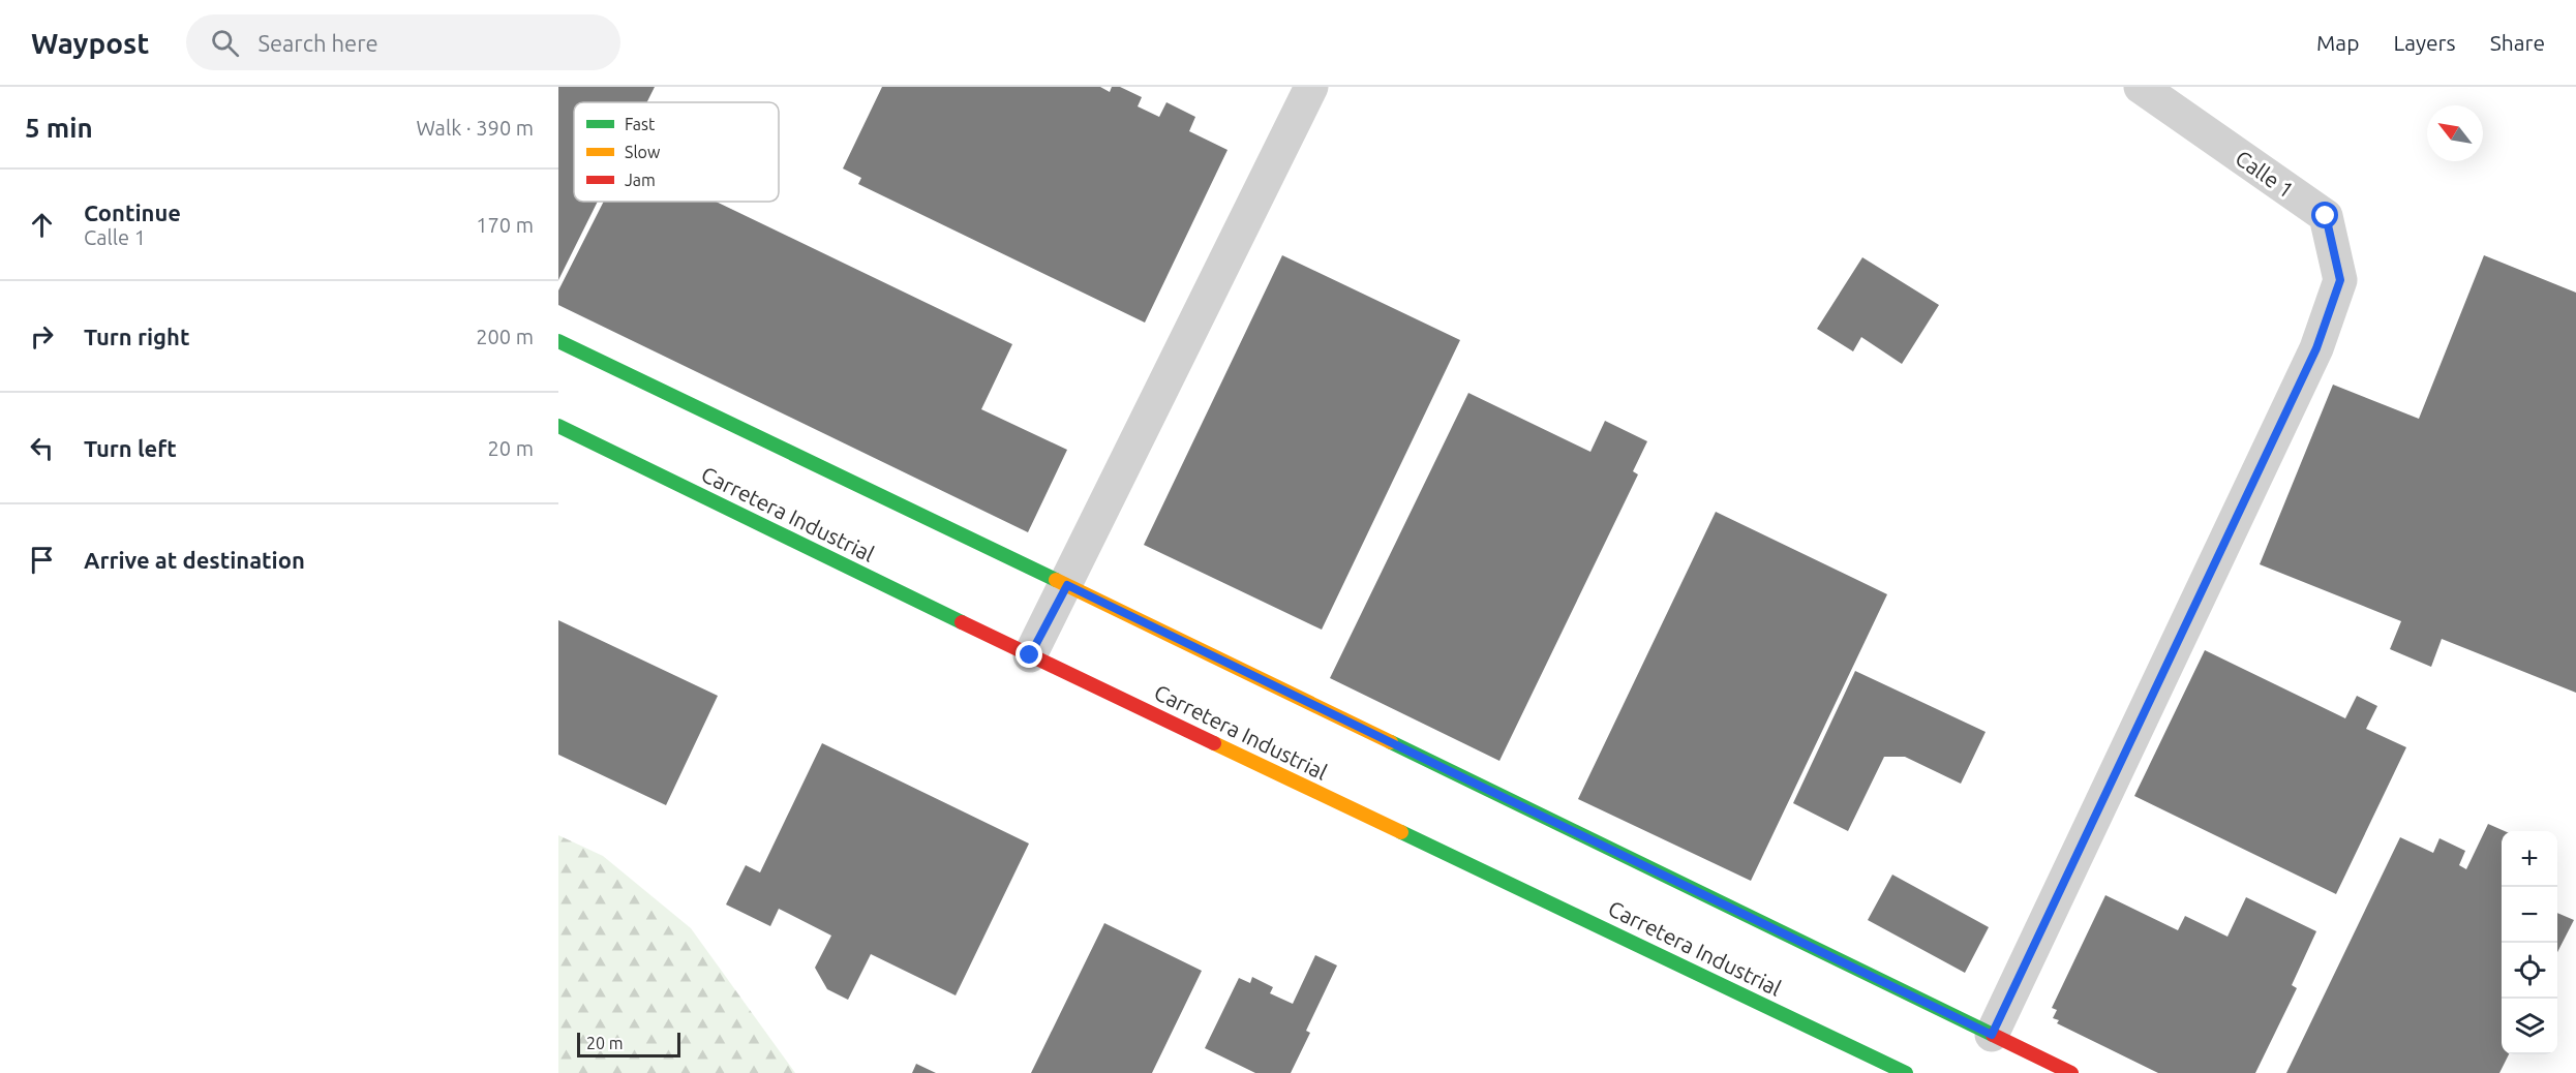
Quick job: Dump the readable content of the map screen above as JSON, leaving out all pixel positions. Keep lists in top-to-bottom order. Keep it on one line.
{"streets":{"street":["Calle 1","Carretera Industrial"]},"legend":["Fast","Slow","Jam"],"scale_bar":"20 m","north":"top left","page":{"header":"Waypost","search":"Search here","nav":["Map","Layers","Share"],"heading":["5 min","Walk · 390 m"],"list":[["Continue","Calle 1","170 m"],["Turn right","200 m"],["Turn left","20 m"],"Arrive at destination"],"map_buttons":["+","−"],"scale":"20 m"}}
